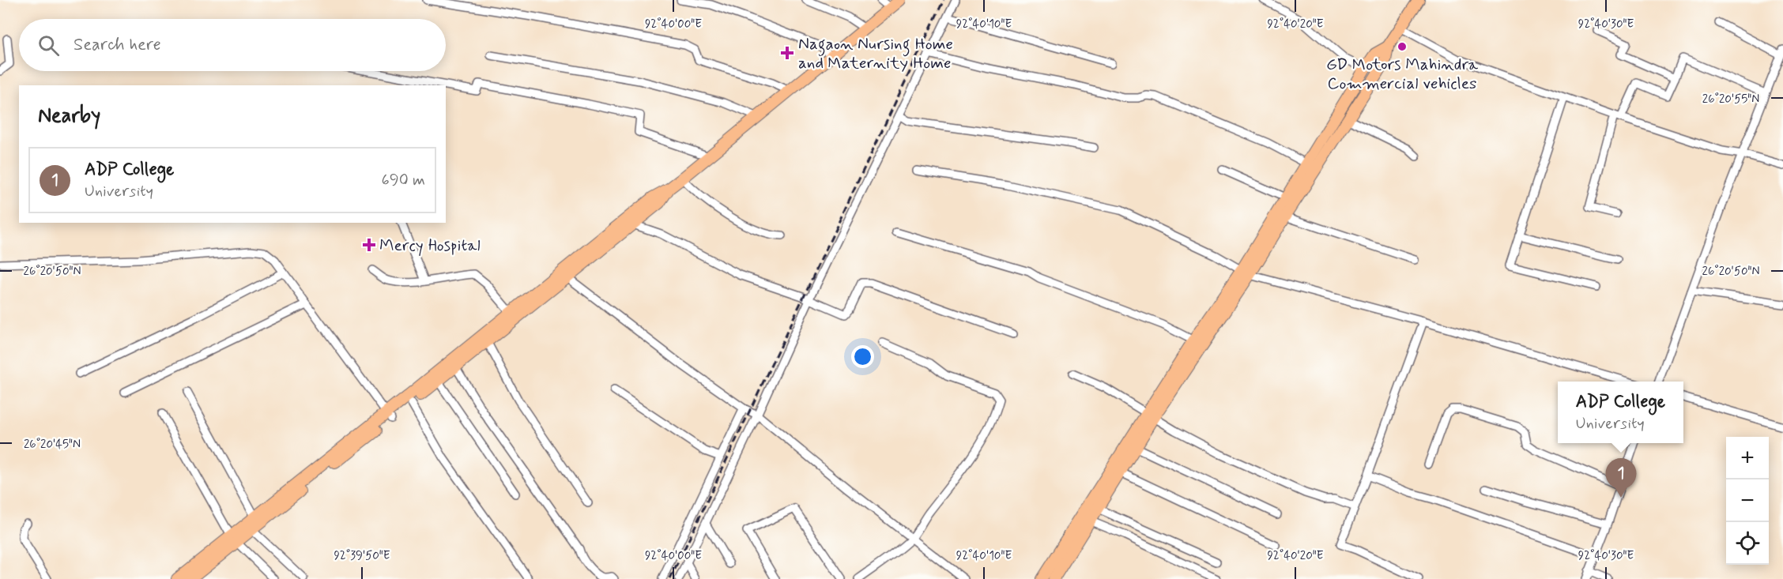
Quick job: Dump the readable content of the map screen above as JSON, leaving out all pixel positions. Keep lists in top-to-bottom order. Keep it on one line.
{"places":{"other":["GD Motors Mahindra Commercial vehicles"],"health":["Nagaon Nursing Home and Maternity Home","Mercy Hospital"]},"page":{"search":"Search here","heading":"Nearby","list":[{"mark":"1","name":"ADP College","note":"University","value":"690 m"}],"popup":["ADP College","University"],"map_buttons":["+","−"],"pins":"1"},"coordinates":["92°40'00\"E","92°40'10\"E","92°40'20\"E","92°40'30\"E","26°20'55\"N","26°20'50\"N","26°20'45\"N","92°39'50\"E"]}
